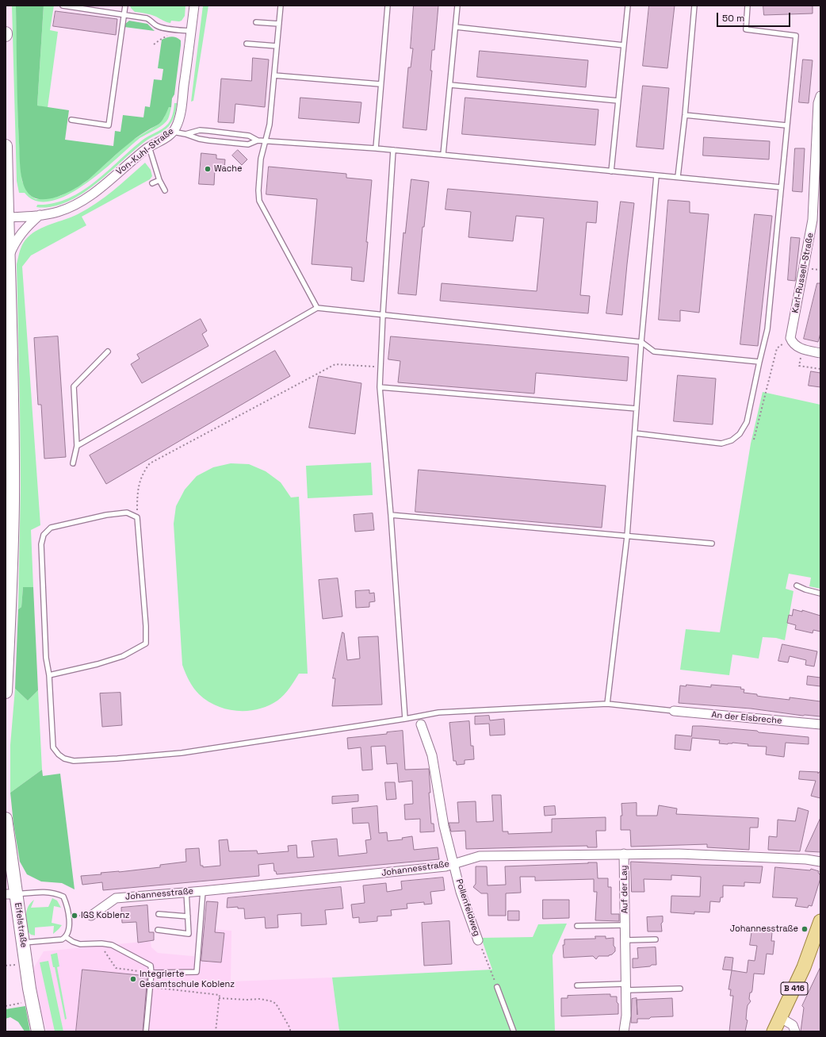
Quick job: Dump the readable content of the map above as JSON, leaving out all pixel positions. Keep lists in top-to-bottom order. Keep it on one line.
{"streets":{"main road":["B 416"],"street":["Von-Kuhl-Straße","Karl-Russell-Straße","An der Eisbreche","Johannesstraße","Auf der Lay","Pollenfeldweg","Eifelstraße"]},"crossings":[["Johannesstraße","Auf der Lay"],["Johannesstraße","Pollenfeldweg"]],"places":["Wache","IGS Koblenz","Johannesstraße","Integrierte Gesamtschule Koblenz"],"scale_bar":"50 m"}
